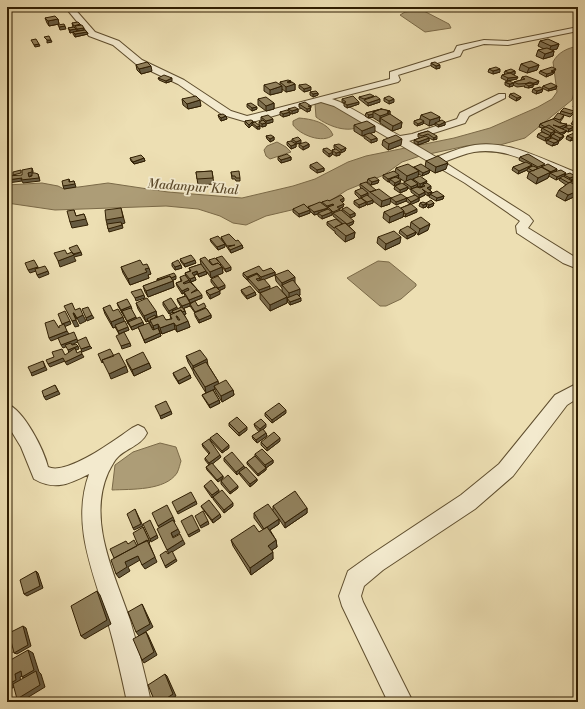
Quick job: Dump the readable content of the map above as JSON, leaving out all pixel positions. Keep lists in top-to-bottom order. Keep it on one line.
{"water":["Madanpur Khal"]}
